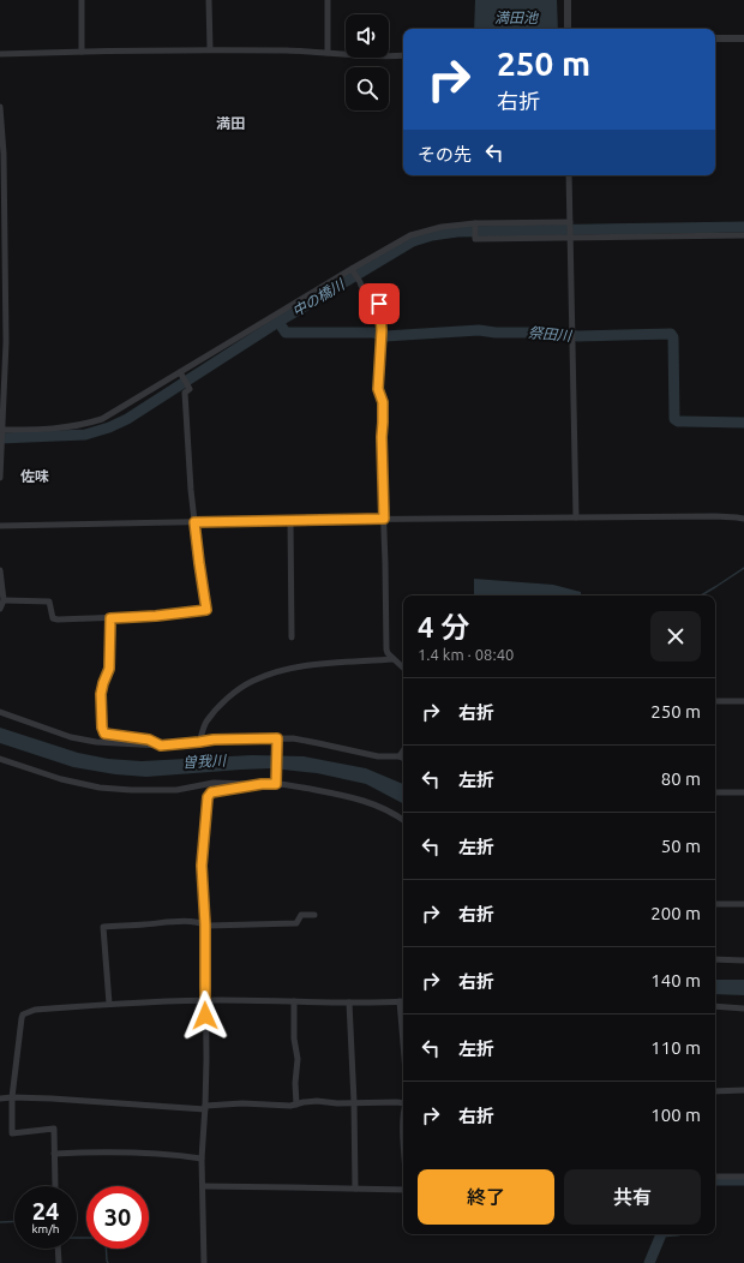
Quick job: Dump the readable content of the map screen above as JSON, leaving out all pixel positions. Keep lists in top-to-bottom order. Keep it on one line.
{"districts":["満田","佐味"],"water":["満田池","中の橋川","祭田川","曽我川"],"page":{"turn":["250 m","右折"],"then":"その先","heading":["4 分","1.4 km · 08:40"],"list":[{"name":"右折","value":"250 m"},{"name":"左折","value":"80 m"},{"name":"左折","value":"50 m"},{"name":"右折","value":"200 m"},{"name":"右折","value":"140 m"},{"name":"左折","value":"110 m"},{"name":"右折","value":"100 m"}],"buttons":["終了","共有"],"speed":"24 km/h","limit":"30"}}
